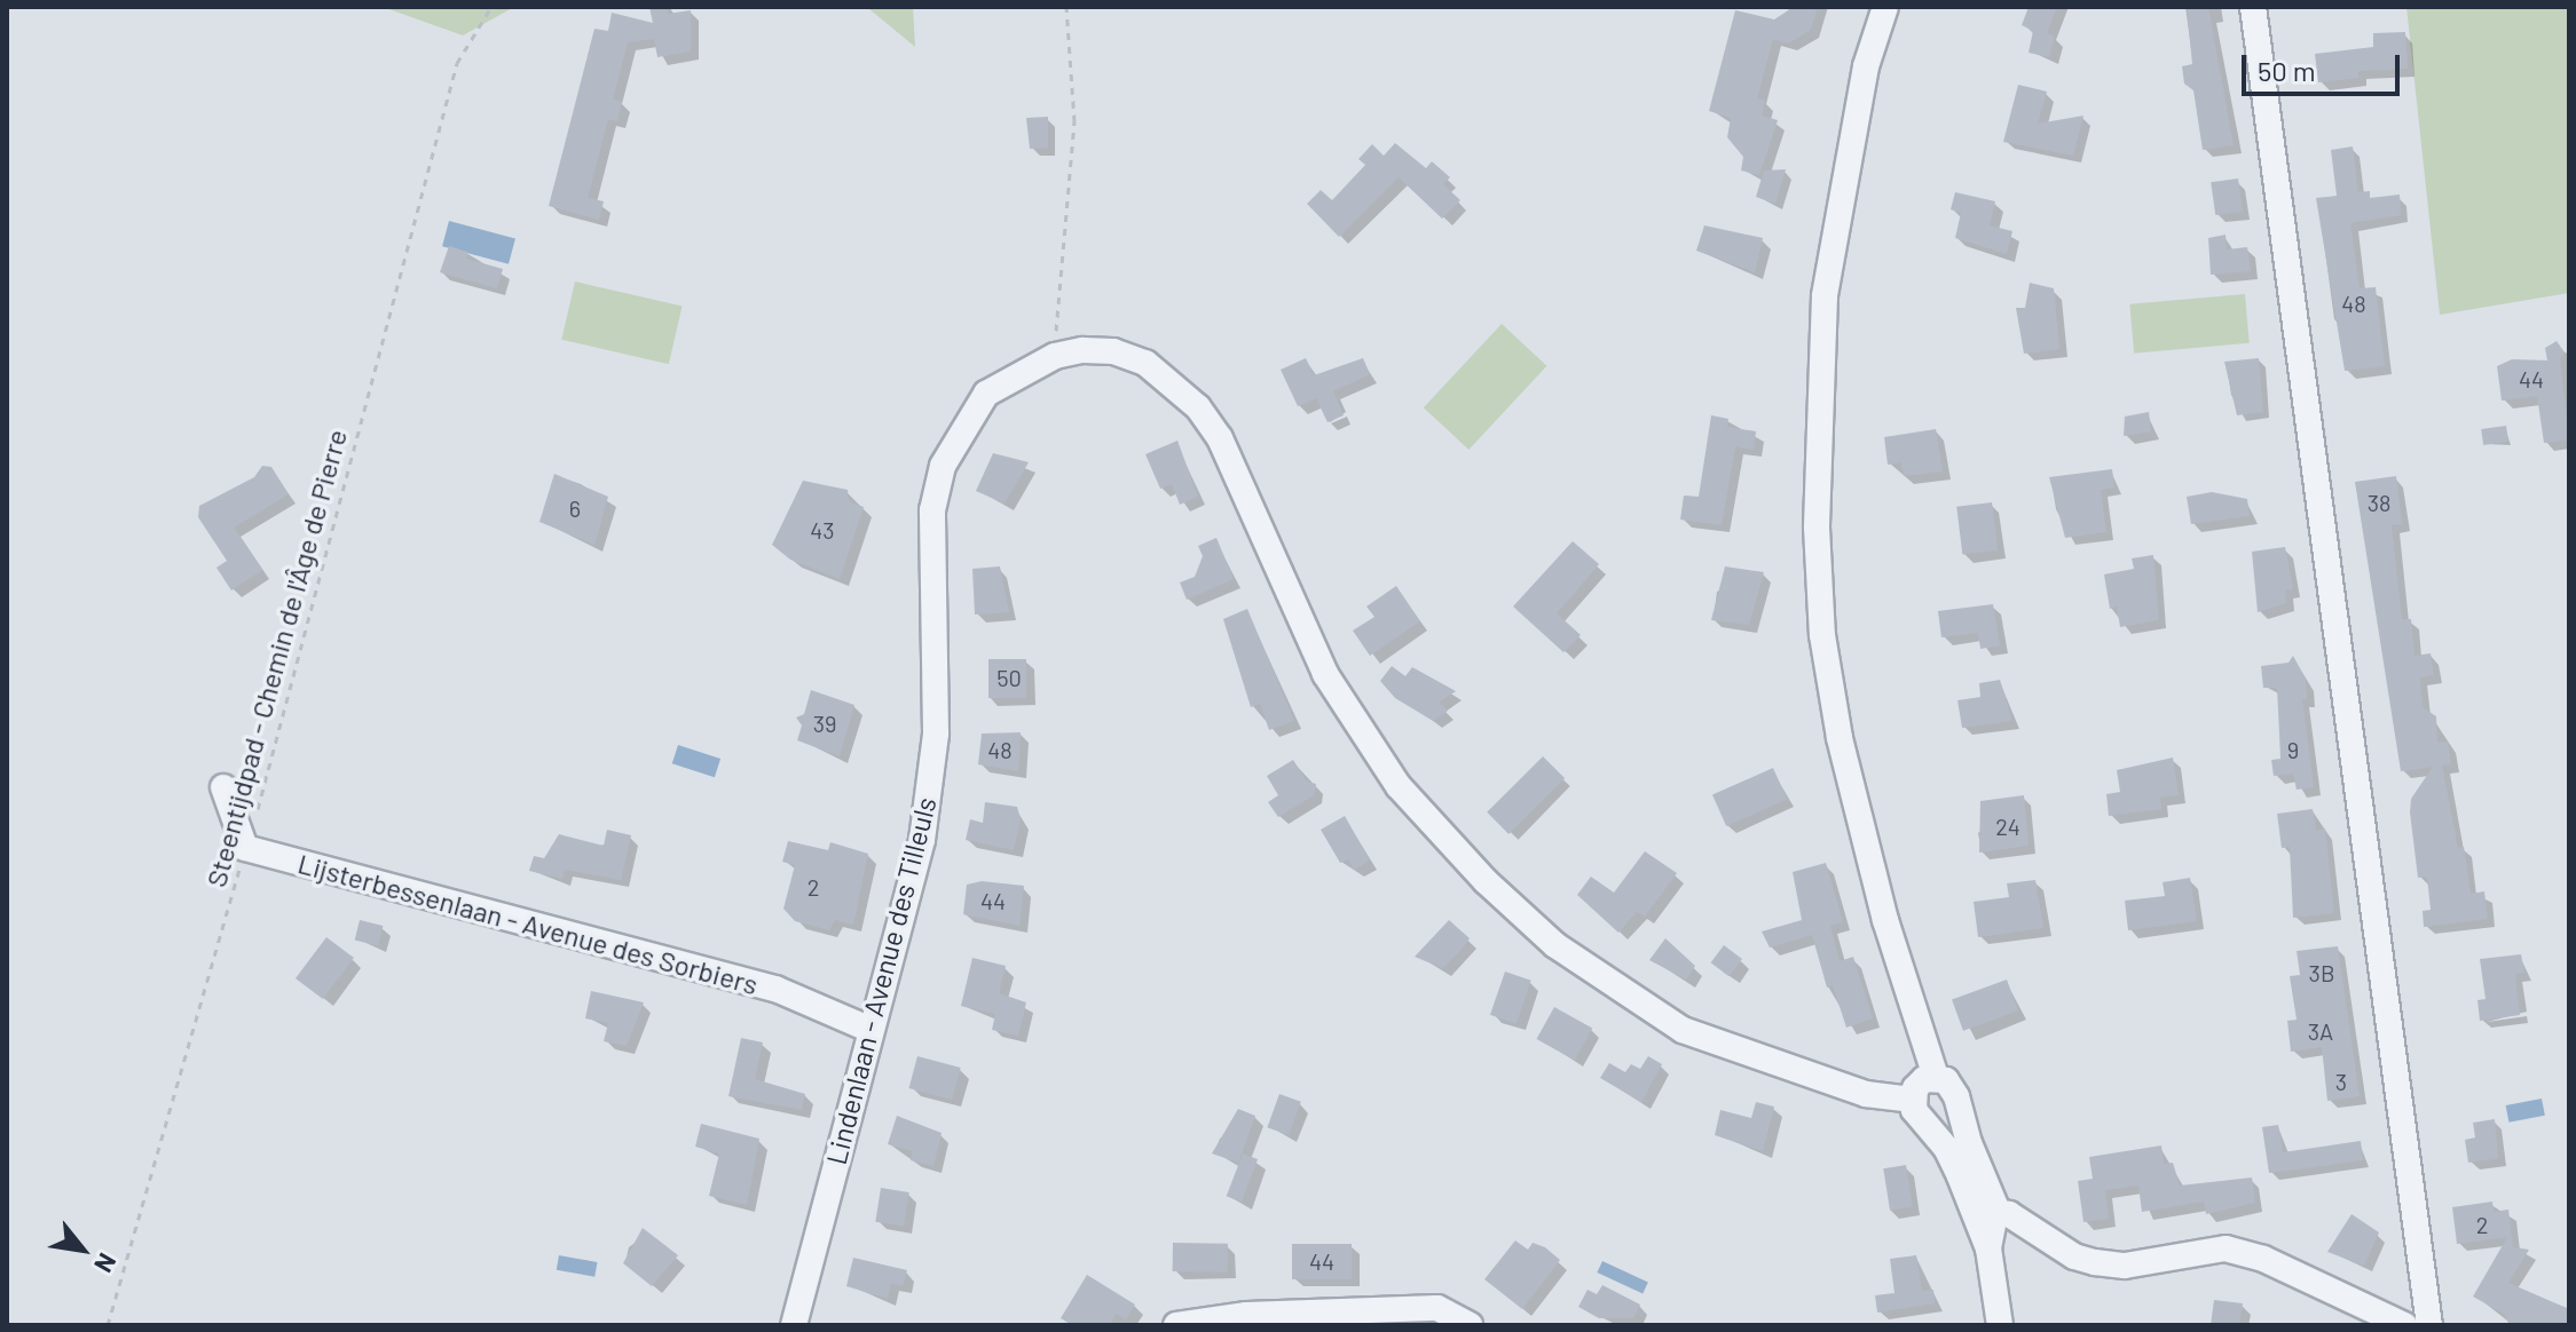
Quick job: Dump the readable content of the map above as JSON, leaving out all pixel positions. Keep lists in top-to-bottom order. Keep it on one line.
{"streets":{"street":["Lijsterbessenlaan - Avenue des Sorbiers","Lindenlaan - Avenue des Tilleuls"],"path":["Steentijdpad - Chemin de l'Âge de Pierre"]},"crossings":[["Steentijdpad - Chemin de l'Âge de Pierre","Lijsterbessenlaan - Avenue des Sorbiers"],["Lijsterbessenlaan - Avenue des Sorbiers","Lindenlaan - Avenue des Tilleuls"]],"house_numbers":["48","44","38","6","43","50","39","48","9","24","2","44","3B","3A","3","2","44"],"scale_bar":"50 m","north":"bottom right"}
